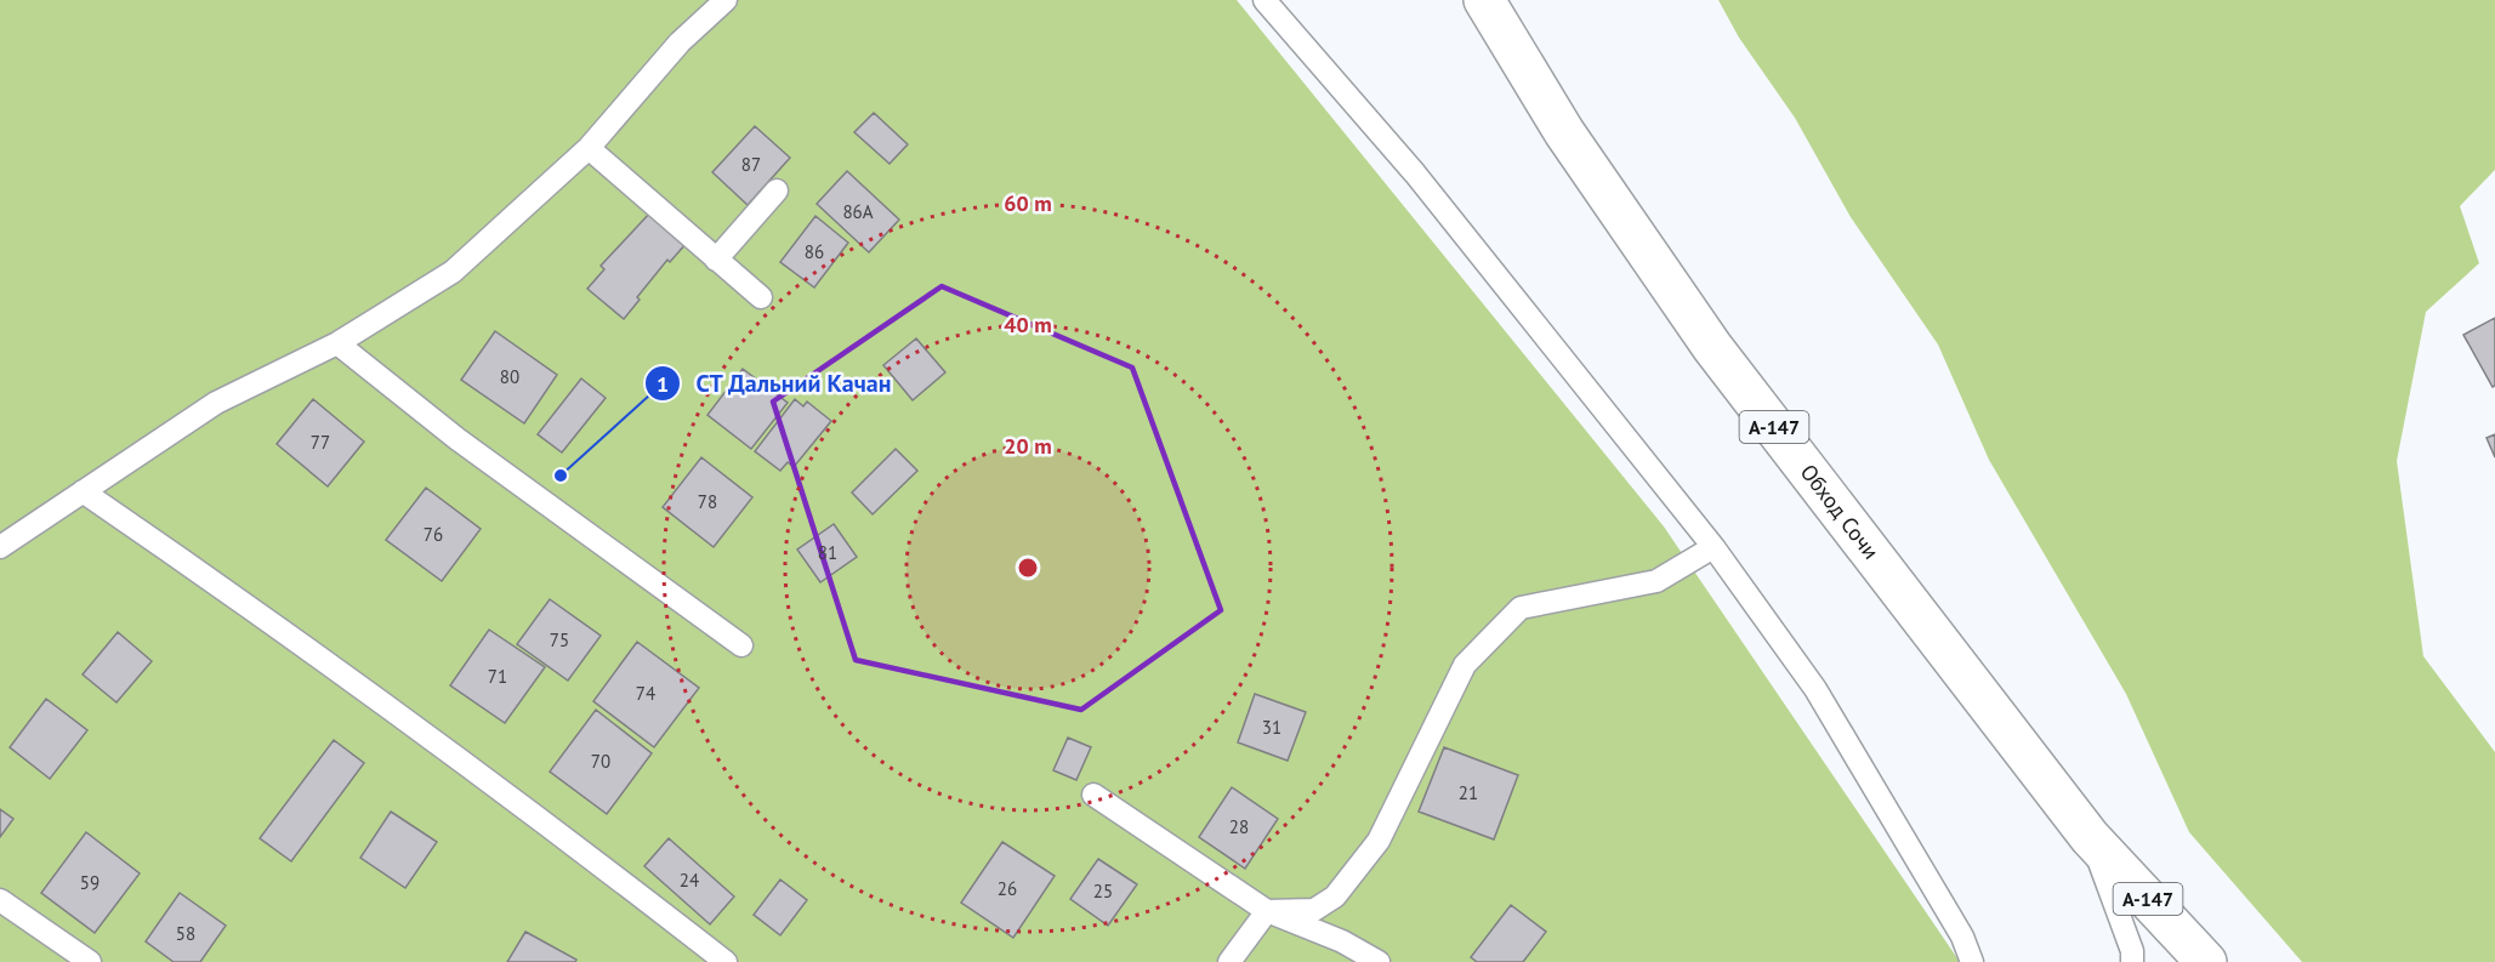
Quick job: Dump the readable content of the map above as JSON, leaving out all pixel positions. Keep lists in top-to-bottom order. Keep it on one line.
{"streets":{"highway":["А-147","Обход Сочи"]},"places":["СТ Дальний Качан"],"house_numbers":["87","86А","86","80","77","78","76","81","75","71","74","31","70","21","28","24","59","26","25","58"],"rings":["60 m","40 m","20 m"]}
